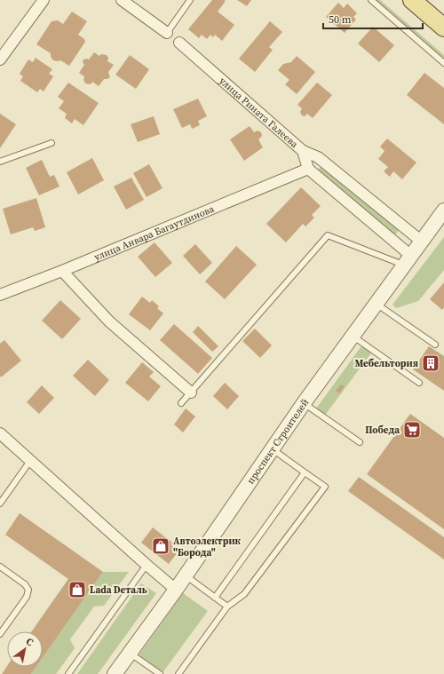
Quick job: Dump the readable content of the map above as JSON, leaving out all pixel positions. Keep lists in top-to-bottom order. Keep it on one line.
{"streets":{"street":["улица Рината Галеева","улица Анвара Багаутдинова","проспект Строителей"]},"crossings":[["улица Рината Галеева","улица Анвара Багаутдинова"]],"places":{"building":["Мебельтория"],"supermarket":["Победа"],"shop":["Автоэлектрик \"Борода\"","Lada Dеталь"]},"scale_bar":"50 m","north":"top right"}
